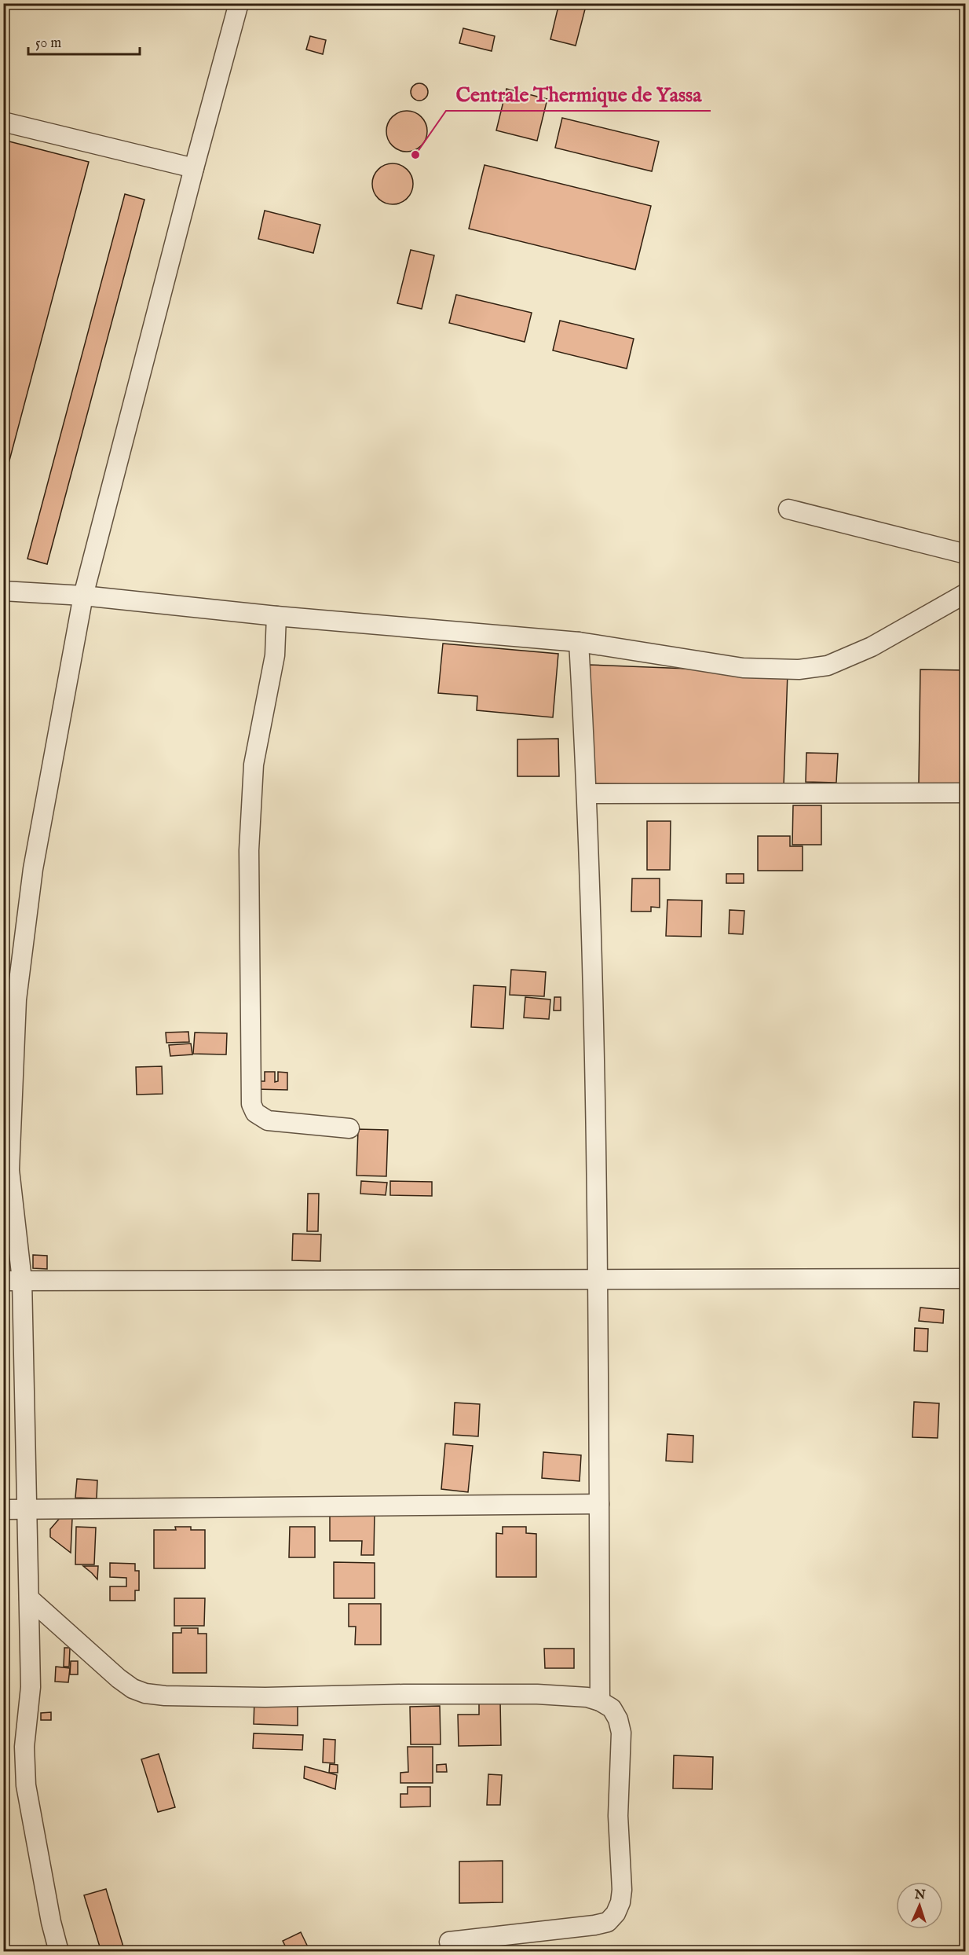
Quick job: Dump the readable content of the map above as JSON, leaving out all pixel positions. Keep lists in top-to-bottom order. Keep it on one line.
{"places":["Centrale Thermique de Yassa"],"scale_bar":"50 m","north":"top"}
